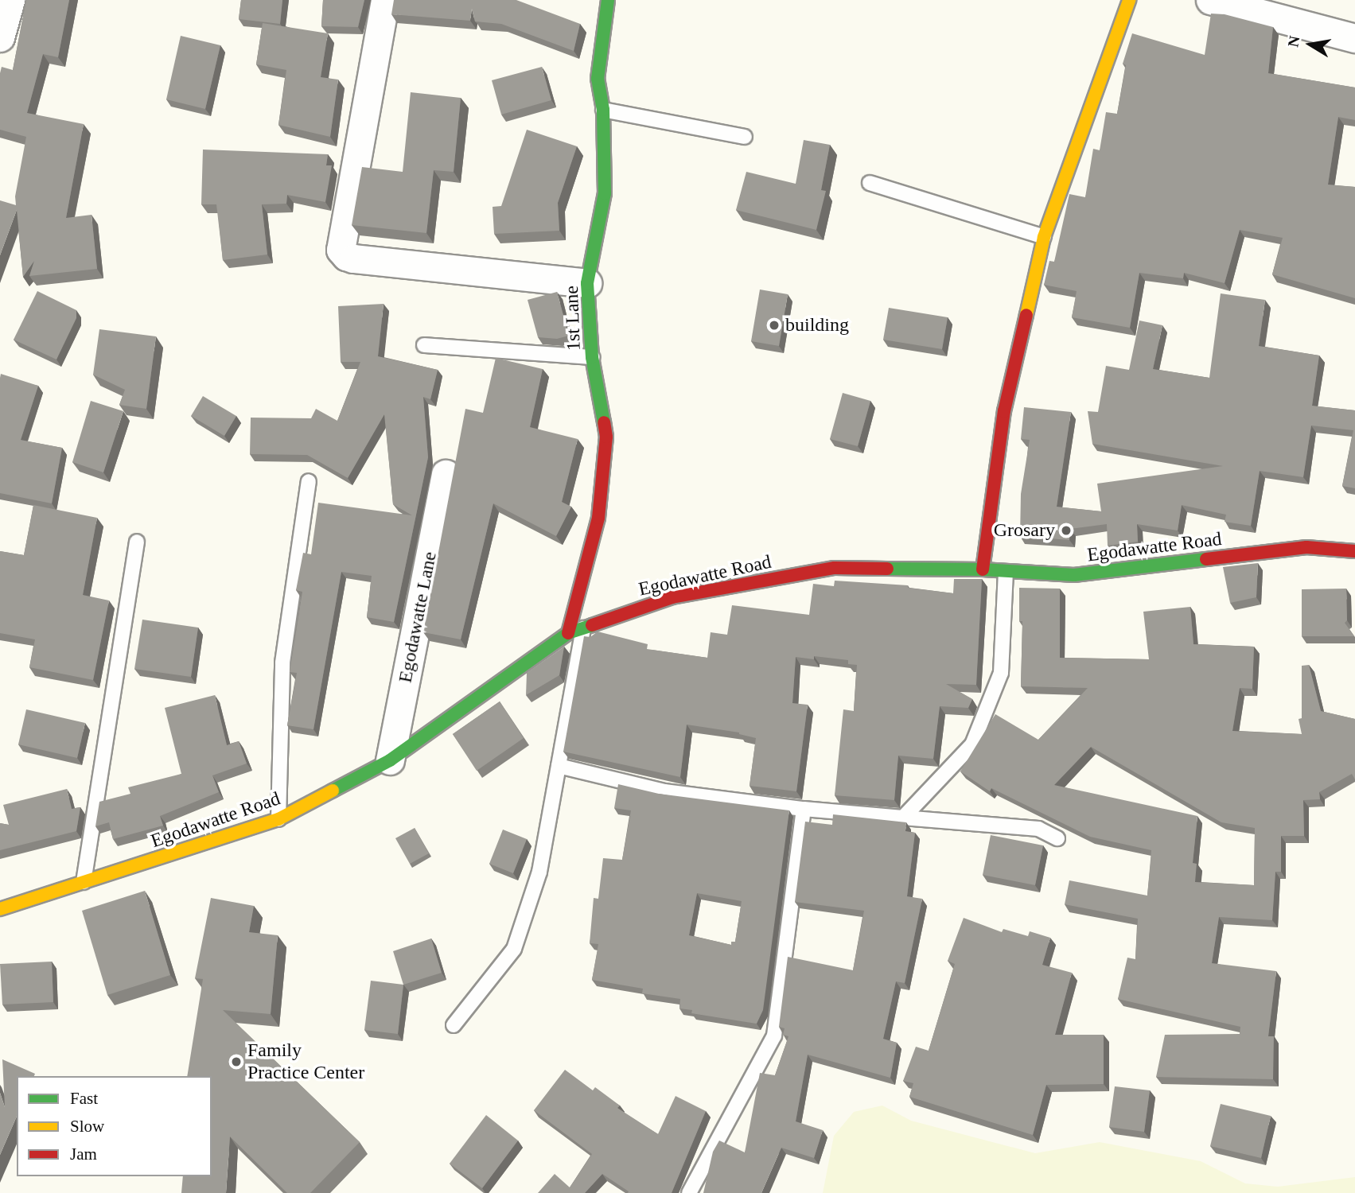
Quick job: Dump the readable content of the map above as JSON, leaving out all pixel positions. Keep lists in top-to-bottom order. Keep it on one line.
{"streets":{"street":["1st Lane","Egodawatte Road","Egodawatte Lane"]},"crossings":[["1st Lane","Egodawatte Road"],["Egodawatte Road","Egodawatte Lane"]],"places":["building","Grosary","Family Practice Center"],"legend":["Fast","Slow","Jam"],"north":"left"}
